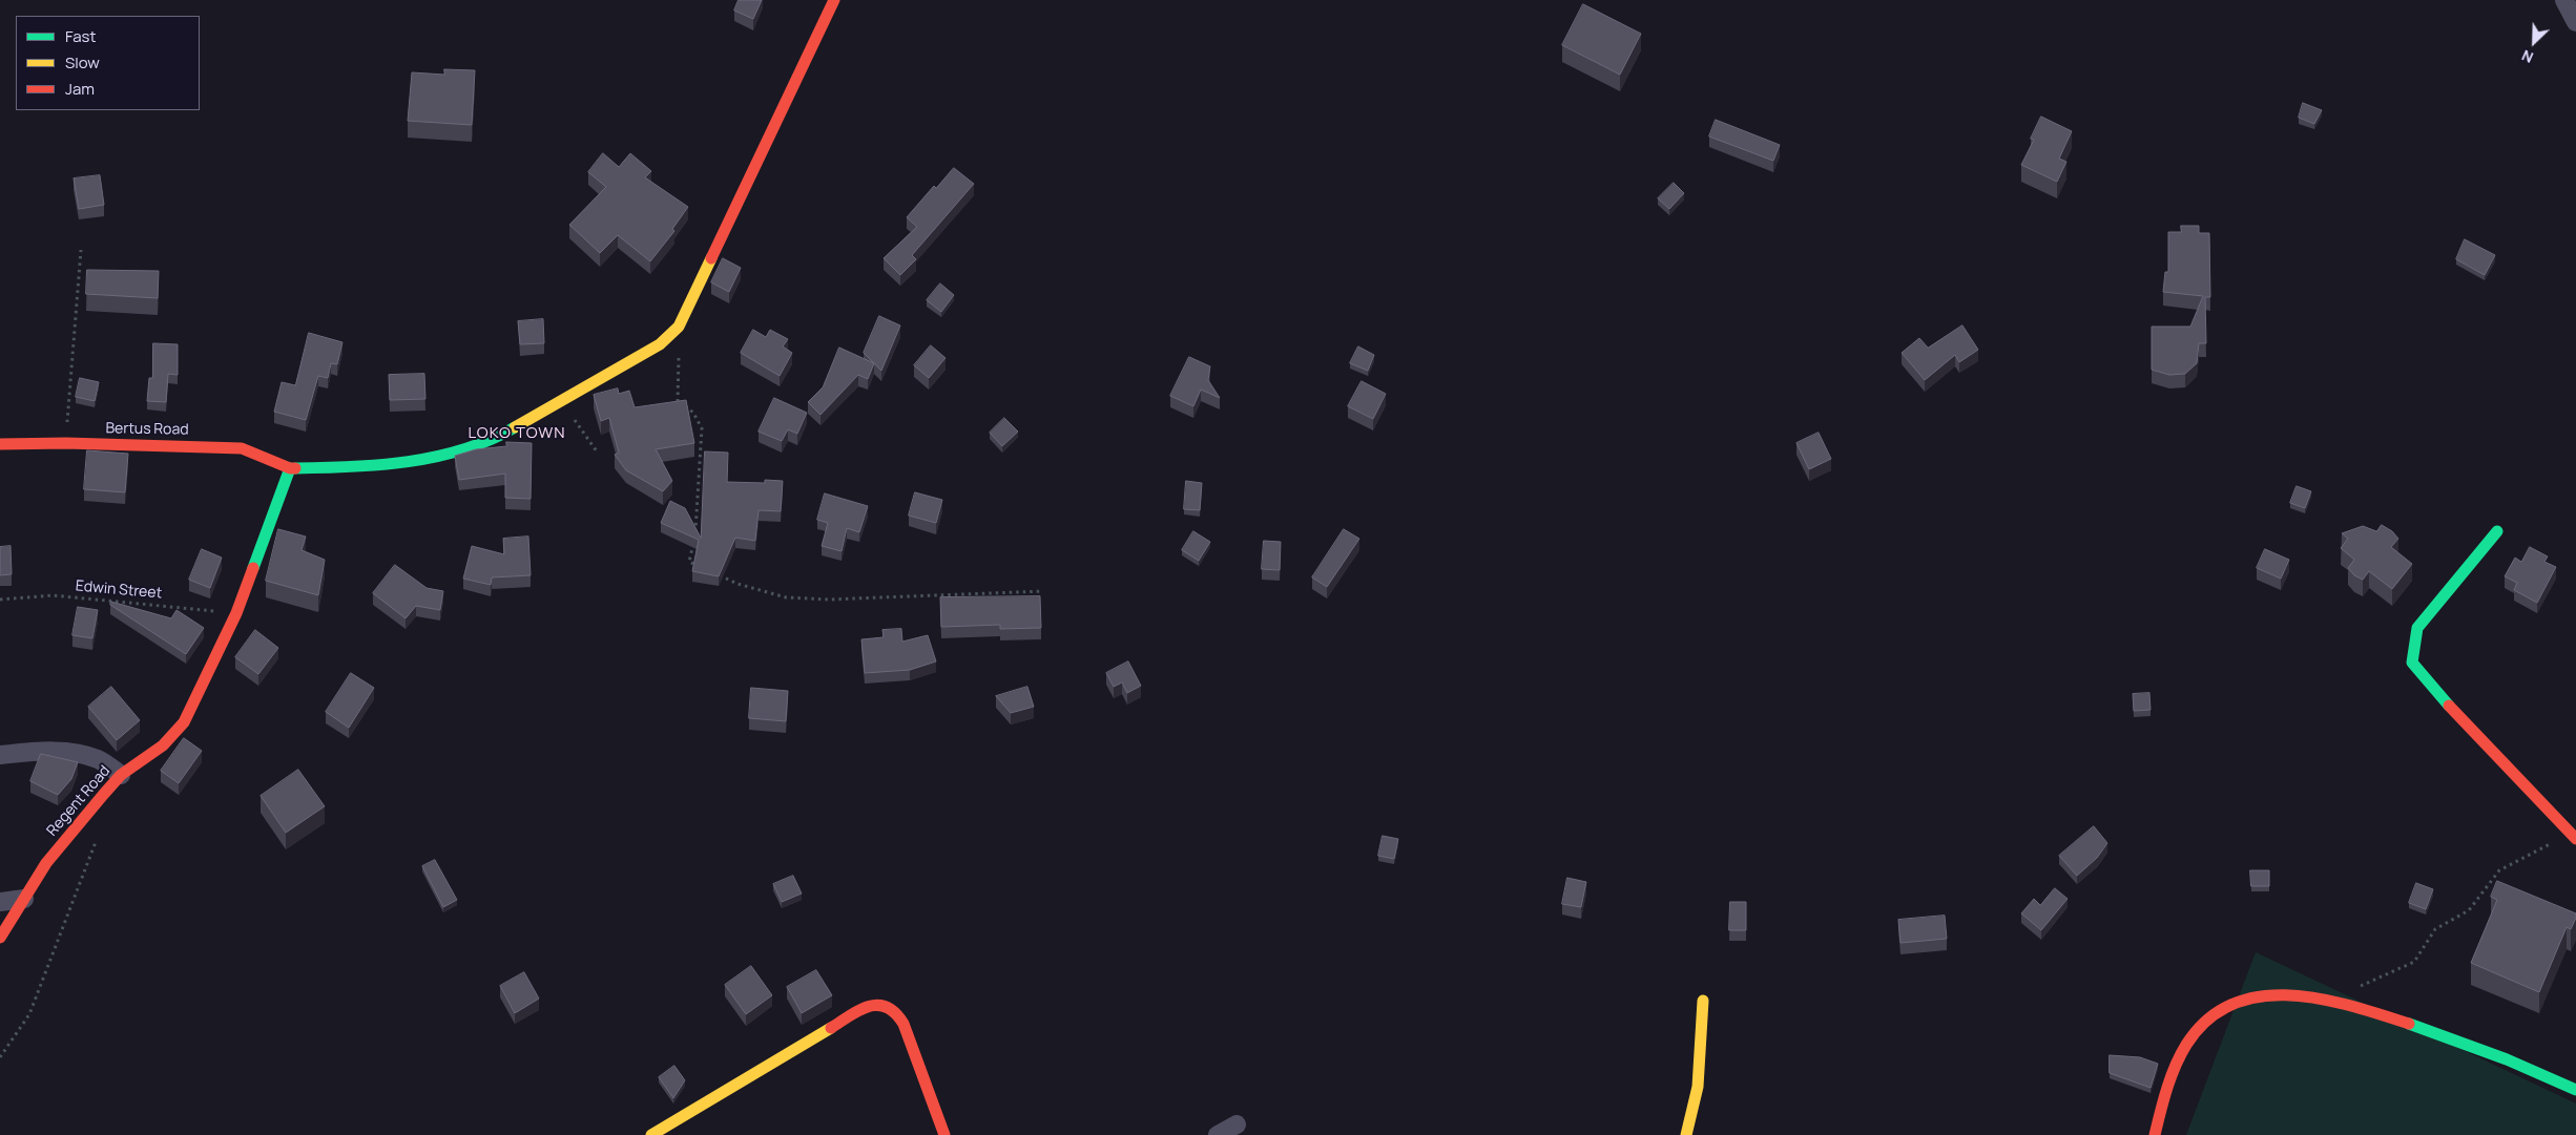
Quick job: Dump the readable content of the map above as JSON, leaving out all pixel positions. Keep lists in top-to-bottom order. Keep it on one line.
{"streets":{"street":["Bertus Road","Regent Road"],"path":["Edwin Street"]},"crossings":[["Bertus Road","Regent Road"],["Edwin Street","Regent Road"]],"districts":["LOKO TOWN"],"legend":["Fast","Slow","Jam"],"north":"bottom left"}
